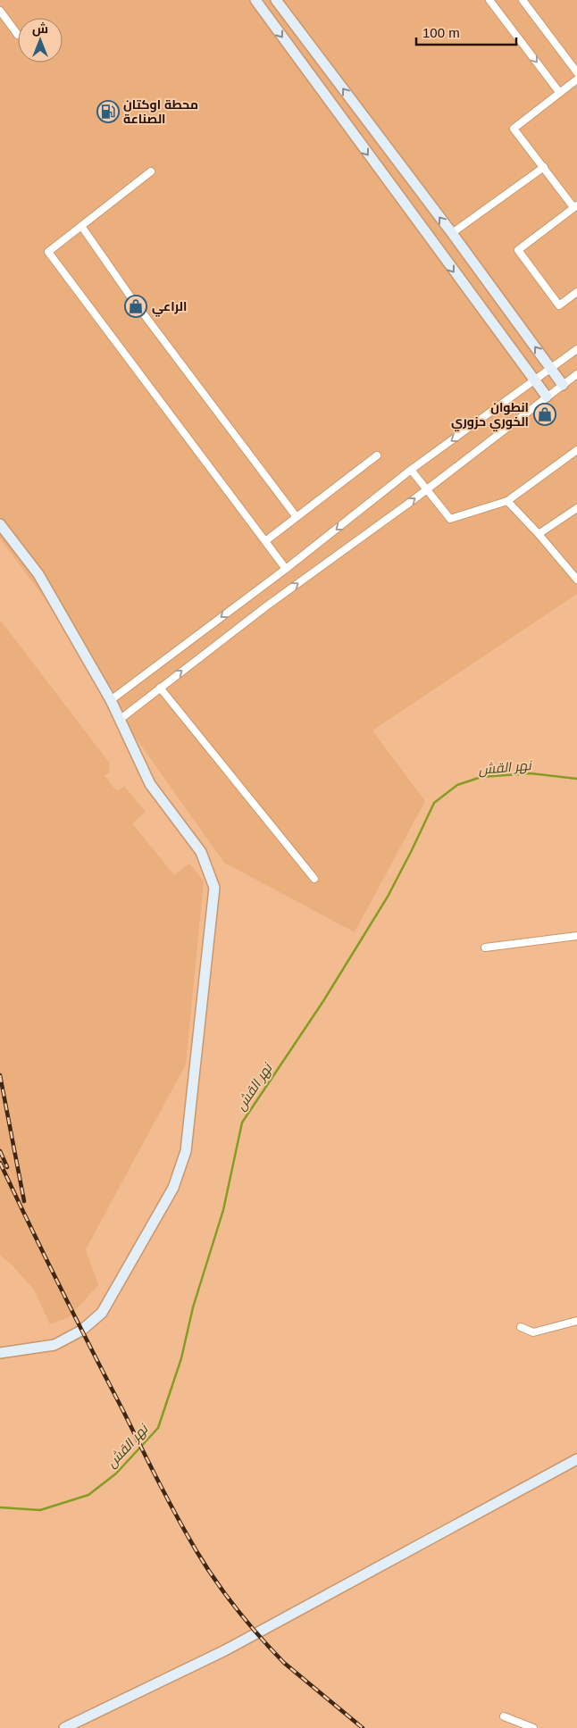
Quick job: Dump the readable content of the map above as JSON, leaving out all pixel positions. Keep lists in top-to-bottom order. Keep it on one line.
{"water":["نهر القش"],"places":{"fuel station":["محطة اوكتان الصناعة"],"shop":["الراعي","انطوان الخوري حزوري"]},"scale_bar":"100 m","north":"top"}
